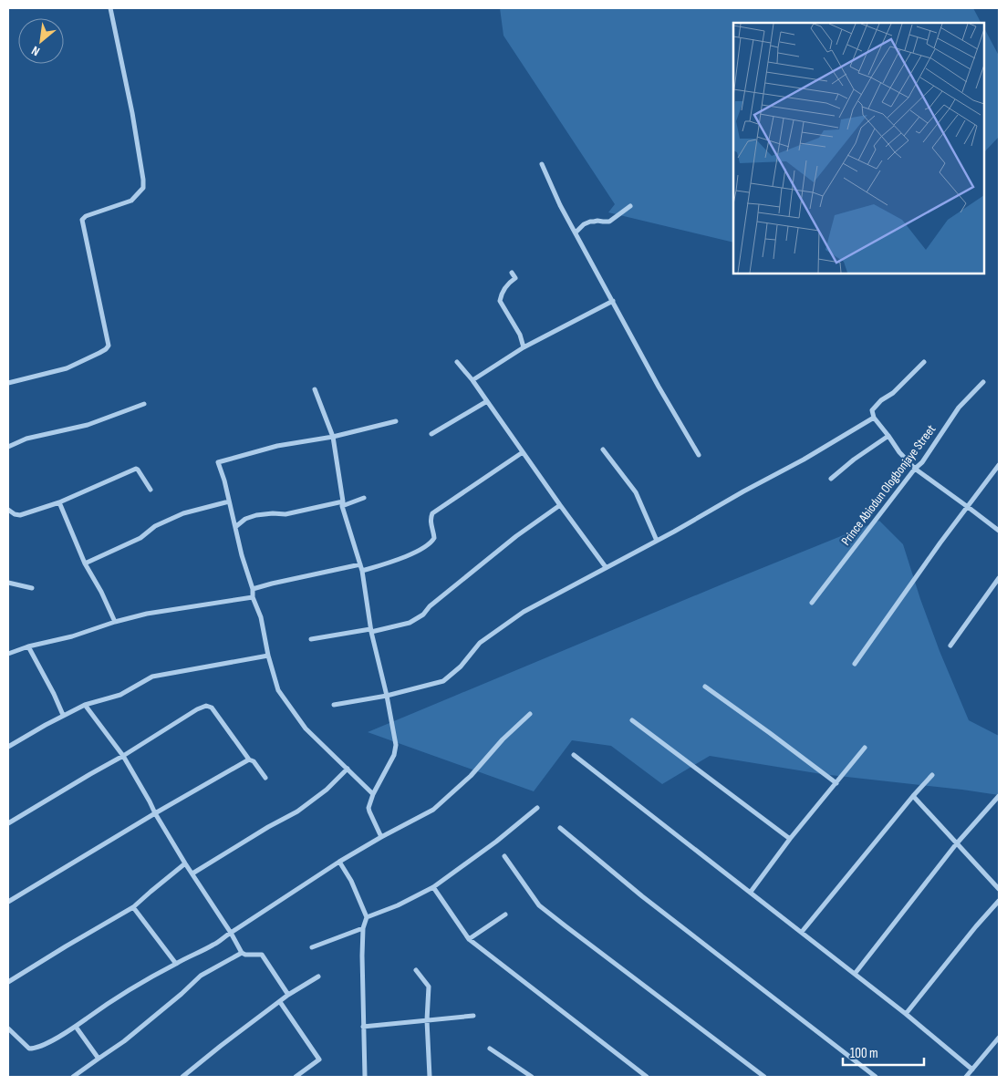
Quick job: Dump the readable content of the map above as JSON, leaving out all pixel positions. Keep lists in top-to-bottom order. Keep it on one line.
{"streets":{"street":["Prince Abiodun Ologbonjaye Street"]},"scale_bar":"100 m","north":"bottom left"}
